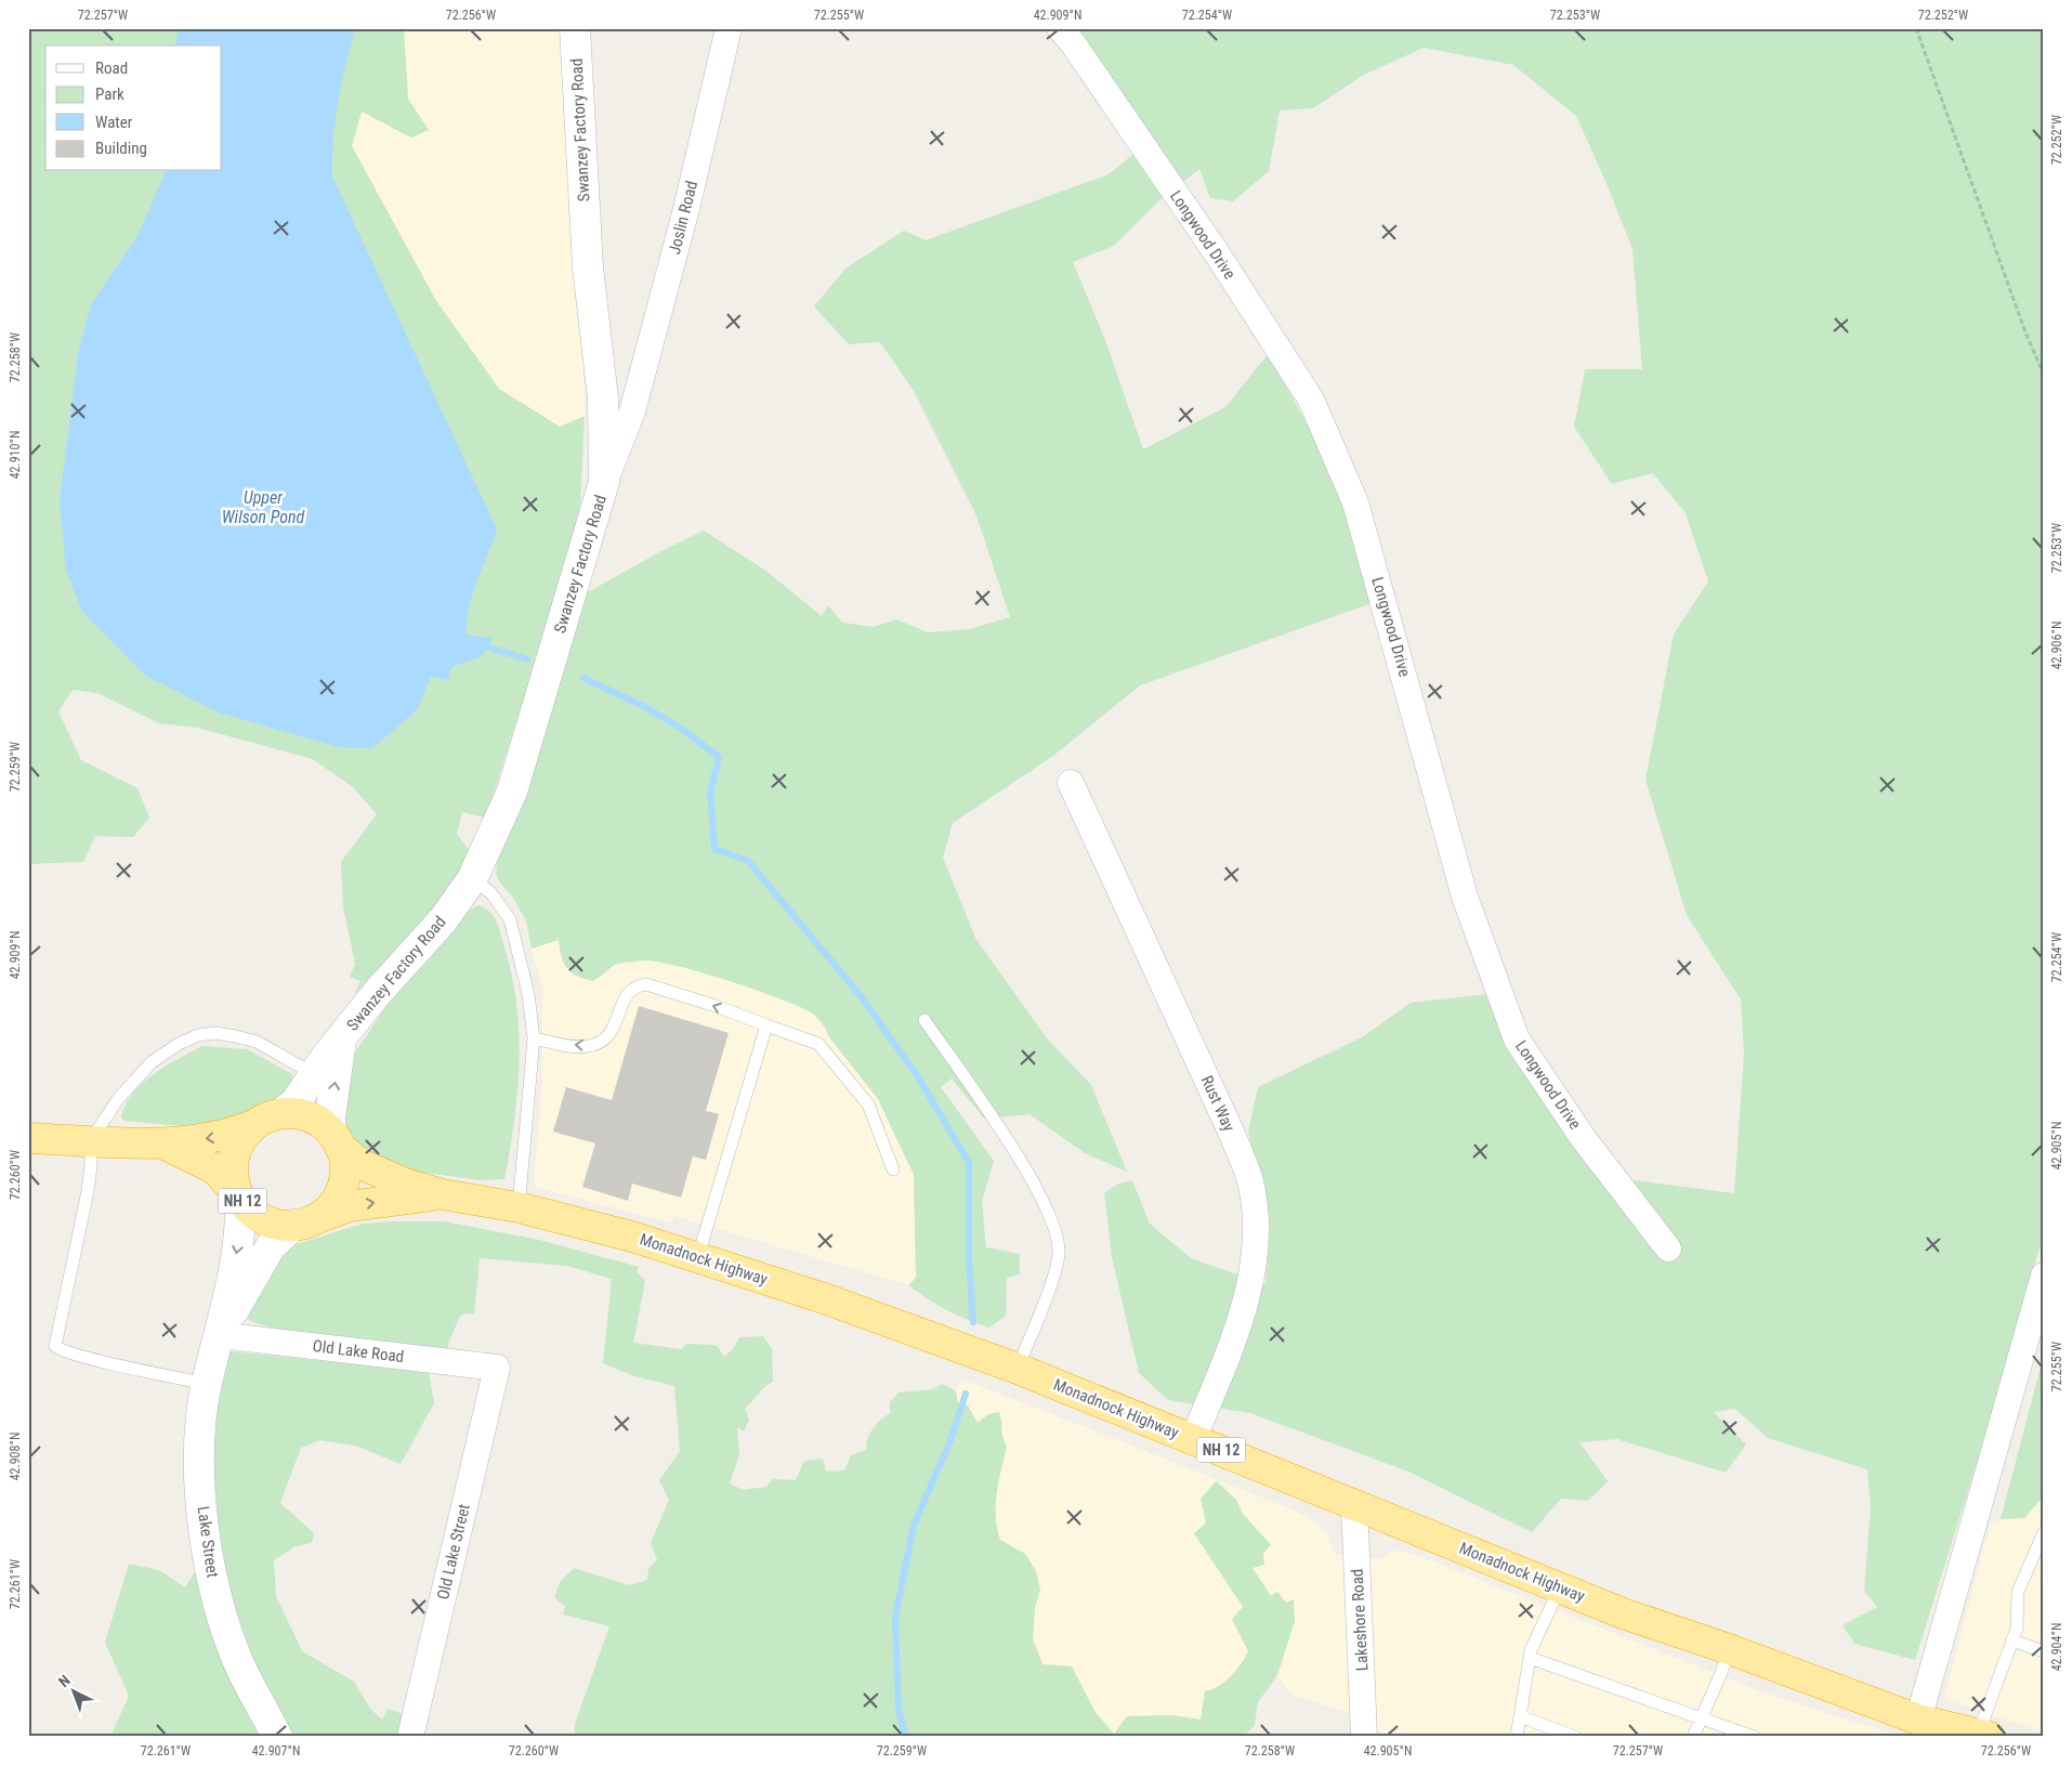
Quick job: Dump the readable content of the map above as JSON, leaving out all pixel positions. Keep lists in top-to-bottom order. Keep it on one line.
{"streets":{"highway":["NH 12","Monadnock Highway"],"street":["Swanzey Factory Road","Joslin Road","Longwood Drive","Rust Way","Old Lake Road","Lake Street","Old Lake Street","Lakeshore Road"]},"crossings":[["Swanzey Factory Road","Joslin Road"],["Swanzey Factory Road","NH 12"],["Swanzey Factory Road","Monadnock Highway"],["Swanzey Factory Road","Lake Street"],["Rust Way","Monadnock Highway"],["NH 12","Monadnock Highway"],["NH 12","Lake Street"],["Monadnock Highway","Lake Street"],["Monadnock Highway","Lakeshore Road"],["Old Lake Road","Lake Street"],["Old Lake Road","Old Lake Street"]],"water":["Upper Wilson Pond"],"legend":["Road","Park","Water","Building"],"north":"top left","coordinates":["72.257°W","72.256°W","72.255°W","42.909°N","72.254°W","72.253°W","72.252°W","72.258°W","42.910°N","42.906°N","72.259°W","42.905°N","72.260°W","42.908°N","72.261°W","42.904°N","42.907°N"]}
